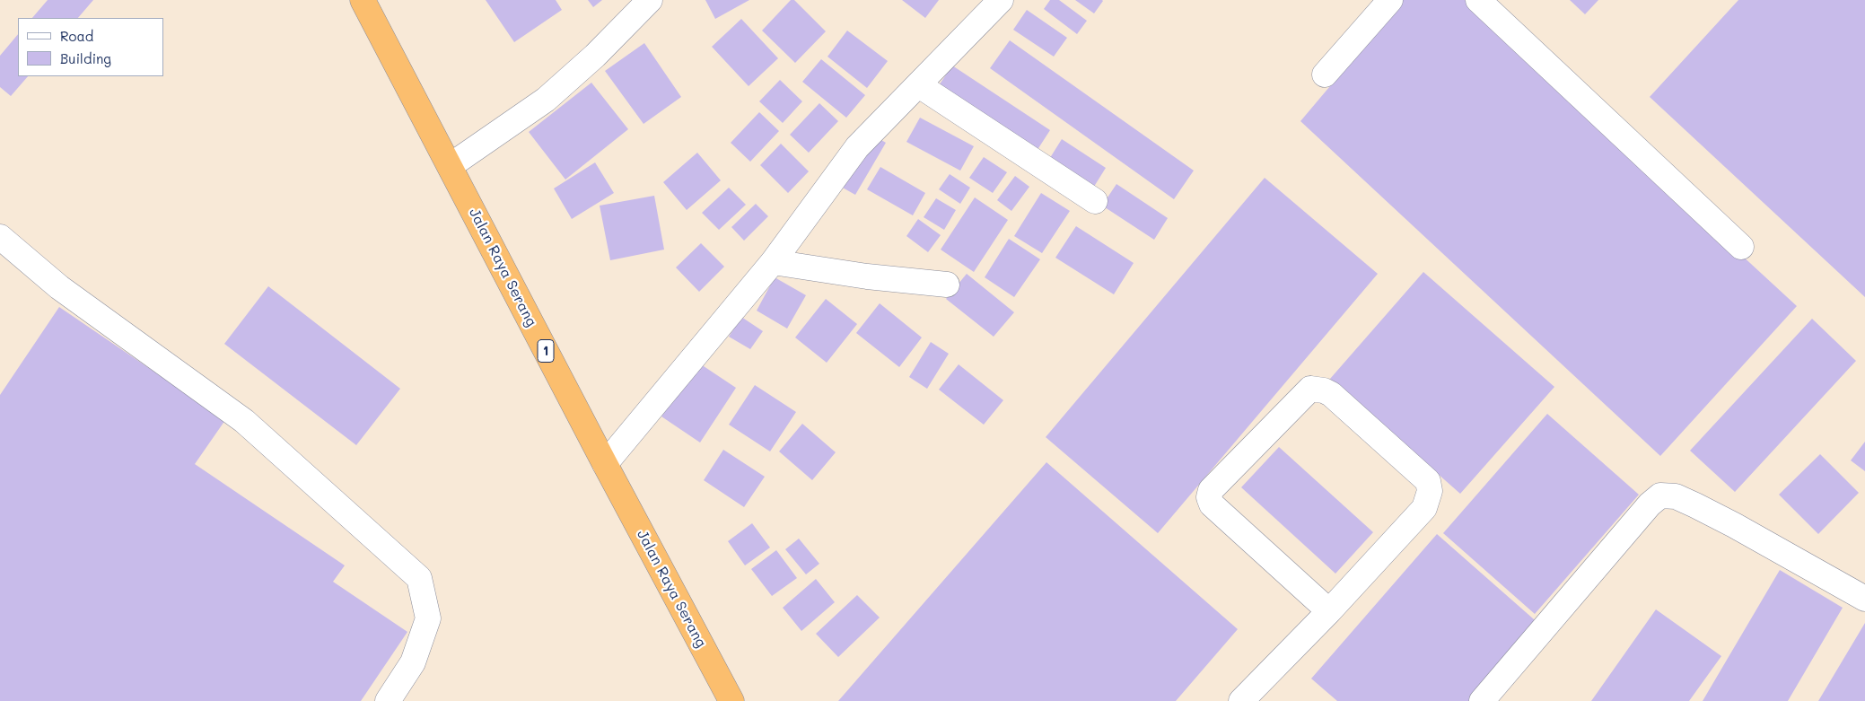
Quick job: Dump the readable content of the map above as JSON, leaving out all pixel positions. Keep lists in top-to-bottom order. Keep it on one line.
{"streets":{"highway":["Jalan Raya Serang","1"]},"legend":["Road","Building"]}
